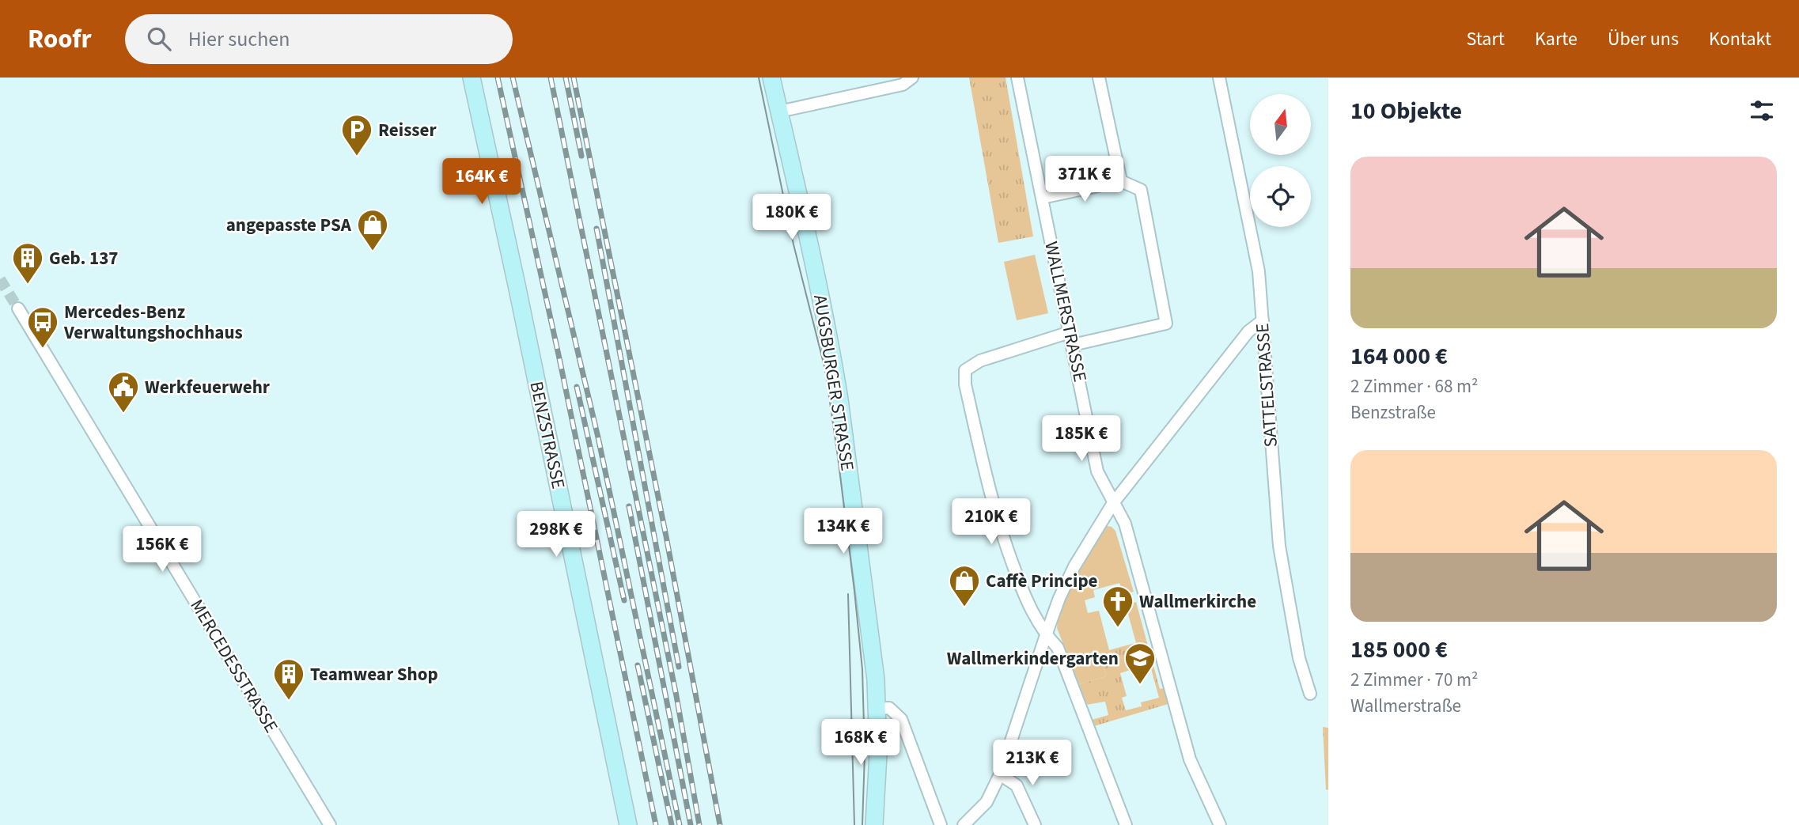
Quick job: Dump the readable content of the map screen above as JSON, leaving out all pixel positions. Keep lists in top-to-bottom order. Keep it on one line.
{"streets":{"main road":["AUGSBURGER STRASSE","BENZSTRASSE"],"street":["WALLMERSTRASSE","SATTELSTRASSE","MERCEDESSTRASSE"]},"places":{"parking":["Reisser"],"shop":["angepasste PSA","Caffè Principe"],"building":["Geb. 137","Teamwear Shop"],"bus stop":["Mercedes-Benz Verwaltungshochhaus"],"public building":["Werkfeuerwehr"],"church":["Wallmerkirche"],"school or university":["Wallmerkindergarten"]},"north":"top","page":{"header":"Roofr","search":"Hier suchen","nav":["Start","Karte","Über uns","Kontakt"],"heading":"10 Objekte","list":[{"name":"164 000 €","note":"2 Zimmer · 68 m² · Benzstraße"},{"name":"185 000 €","note":"2 Zimmer · 70 m² · Wallmerstraße"}],"price":["371K €","164K €","180K €","185K €","210K €","134K €","298K €","156K €","168K €","213K €"]}}
